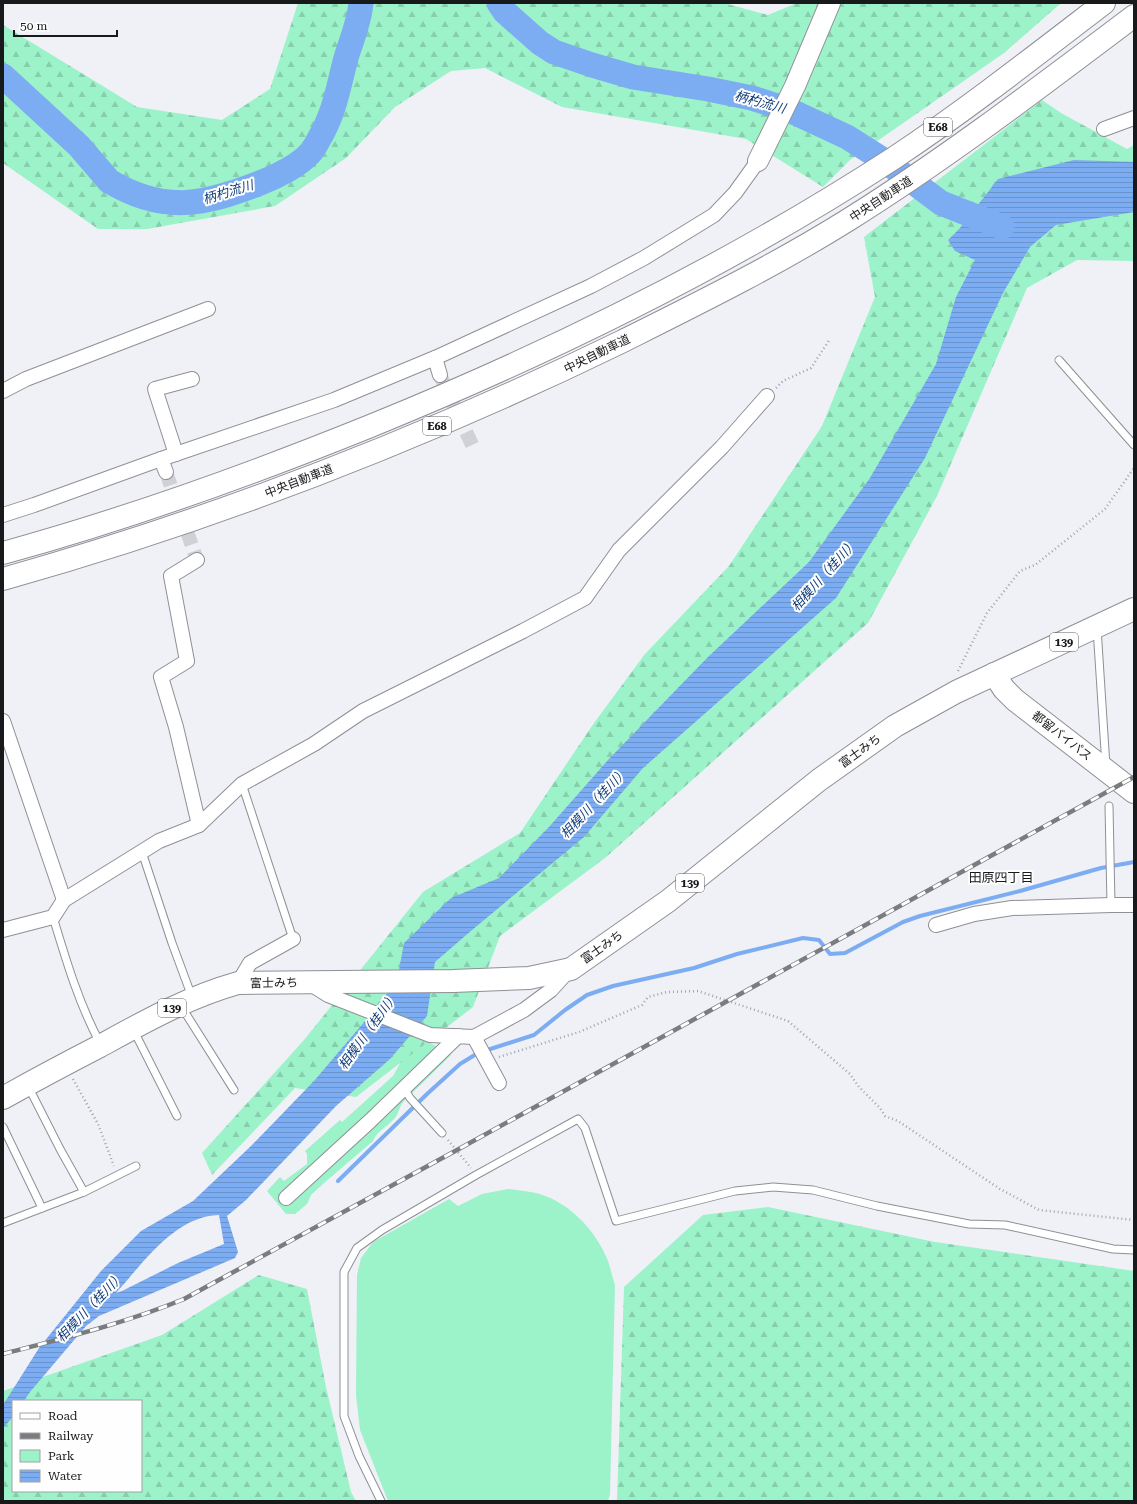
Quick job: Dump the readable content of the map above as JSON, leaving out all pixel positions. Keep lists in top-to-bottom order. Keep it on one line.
{"streets":{"highway":["E68","中央自動車道","139","都留バイパス","富士みち"]},"crossings":[["都留バイパス","富士みち"]],"districts":["田原四丁目"],"water":["柄杓流川","相模川（桂川）"],"legend":["Road","Railway","Park","Water"],"scale_bar":"50 m"}
